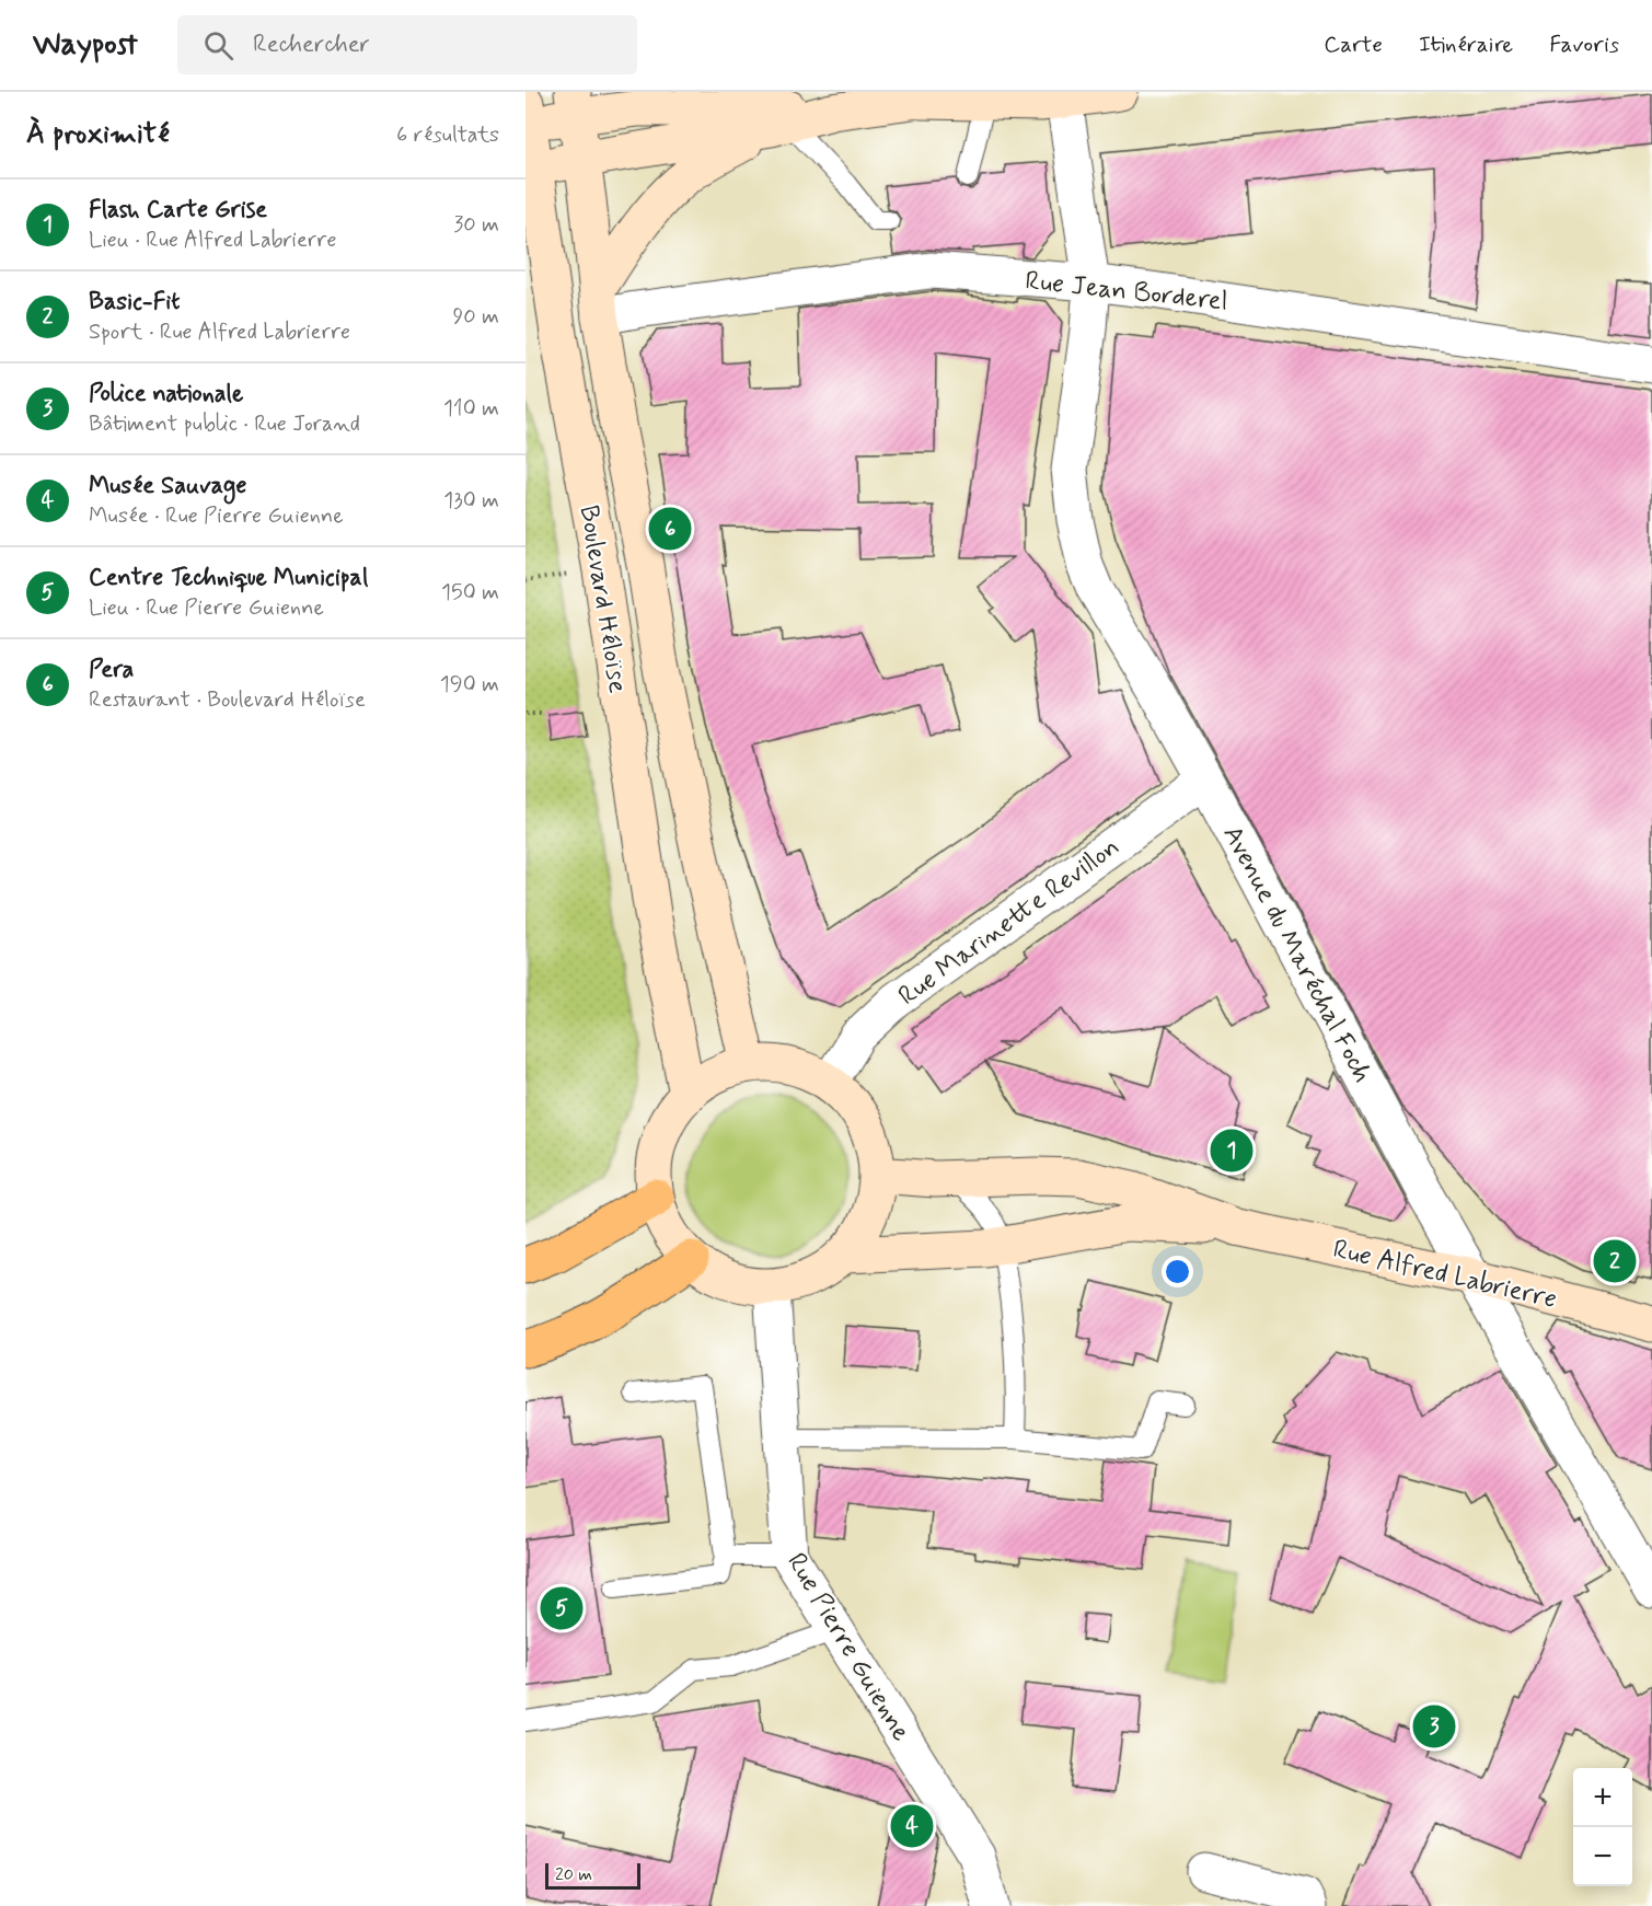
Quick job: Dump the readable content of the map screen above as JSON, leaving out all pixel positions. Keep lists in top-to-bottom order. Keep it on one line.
{"streets":{"main road":["Boulevard Héloïse","Rue Alfred Labrierre"],"street":["Rue Jean Borderel","Rue Marinette Revillon","Avenue du Maréchal Foch","Rue Pierre Guienne"]},"crossings":[["Rue Jean Borderel","Boulevard Héloïse"],["Rue Jean Borderel","Avenue du Maréchal Foch"],["Boulevard Héloïse","Rue Marinette Revillon"],["Boulevard Héloïse","Rue Alfred Labrierre"],["Boulevard Héloïse","Rue Pierre Guienne"],["Rue Marinette Revillon","Avenue du Maréchal Foch"],["Rue Marinette Revillon","Rue Alfred Labrierre"],["Rue Marinette Revillon","Rue Pierre Guienne"],["Avenue du Maréchal Foch","Rue Alfred Labrierre"],["Rue Alfred Labrierre","Rue Pierre Guienne"]],"scale_bar":"20 m","page":{"header":"Waypost","search":"Rechercher","nav":["Carte","Itinéraire","Favoris"],"heading":["À proximité","6 résultats"],"list":[{"mark":"1","name":"Flash Carte Grise","note":"Lieu · Rue Alfred Labrierre","value":"30 m"},{"mark":"2","name":"Basic-Fit","note":"Sport · Rue Alfred Labrierre","value":"90 m"},{"mark":"3","name":"Police nationale","note":"Bâtiment public · Rue Jorand","value":"110 m"},{"mark":"4","name":"Musée Sauvage","note":"Musée · Rue Pierre Guienne","value":"130 m"},{"mark":"5","name":"Centre Technique Municipal","note":"Lieu · Rue Pierre Guienne","value":"150 m"},{"mark":"6","name":"Pera","note":"Restaurant · Boulevard Héloïse","value":"190 m"}],"pins":["6","1","2","5","3","4"],"map_buttons":["+","−"],"scale":"20 m"}}
